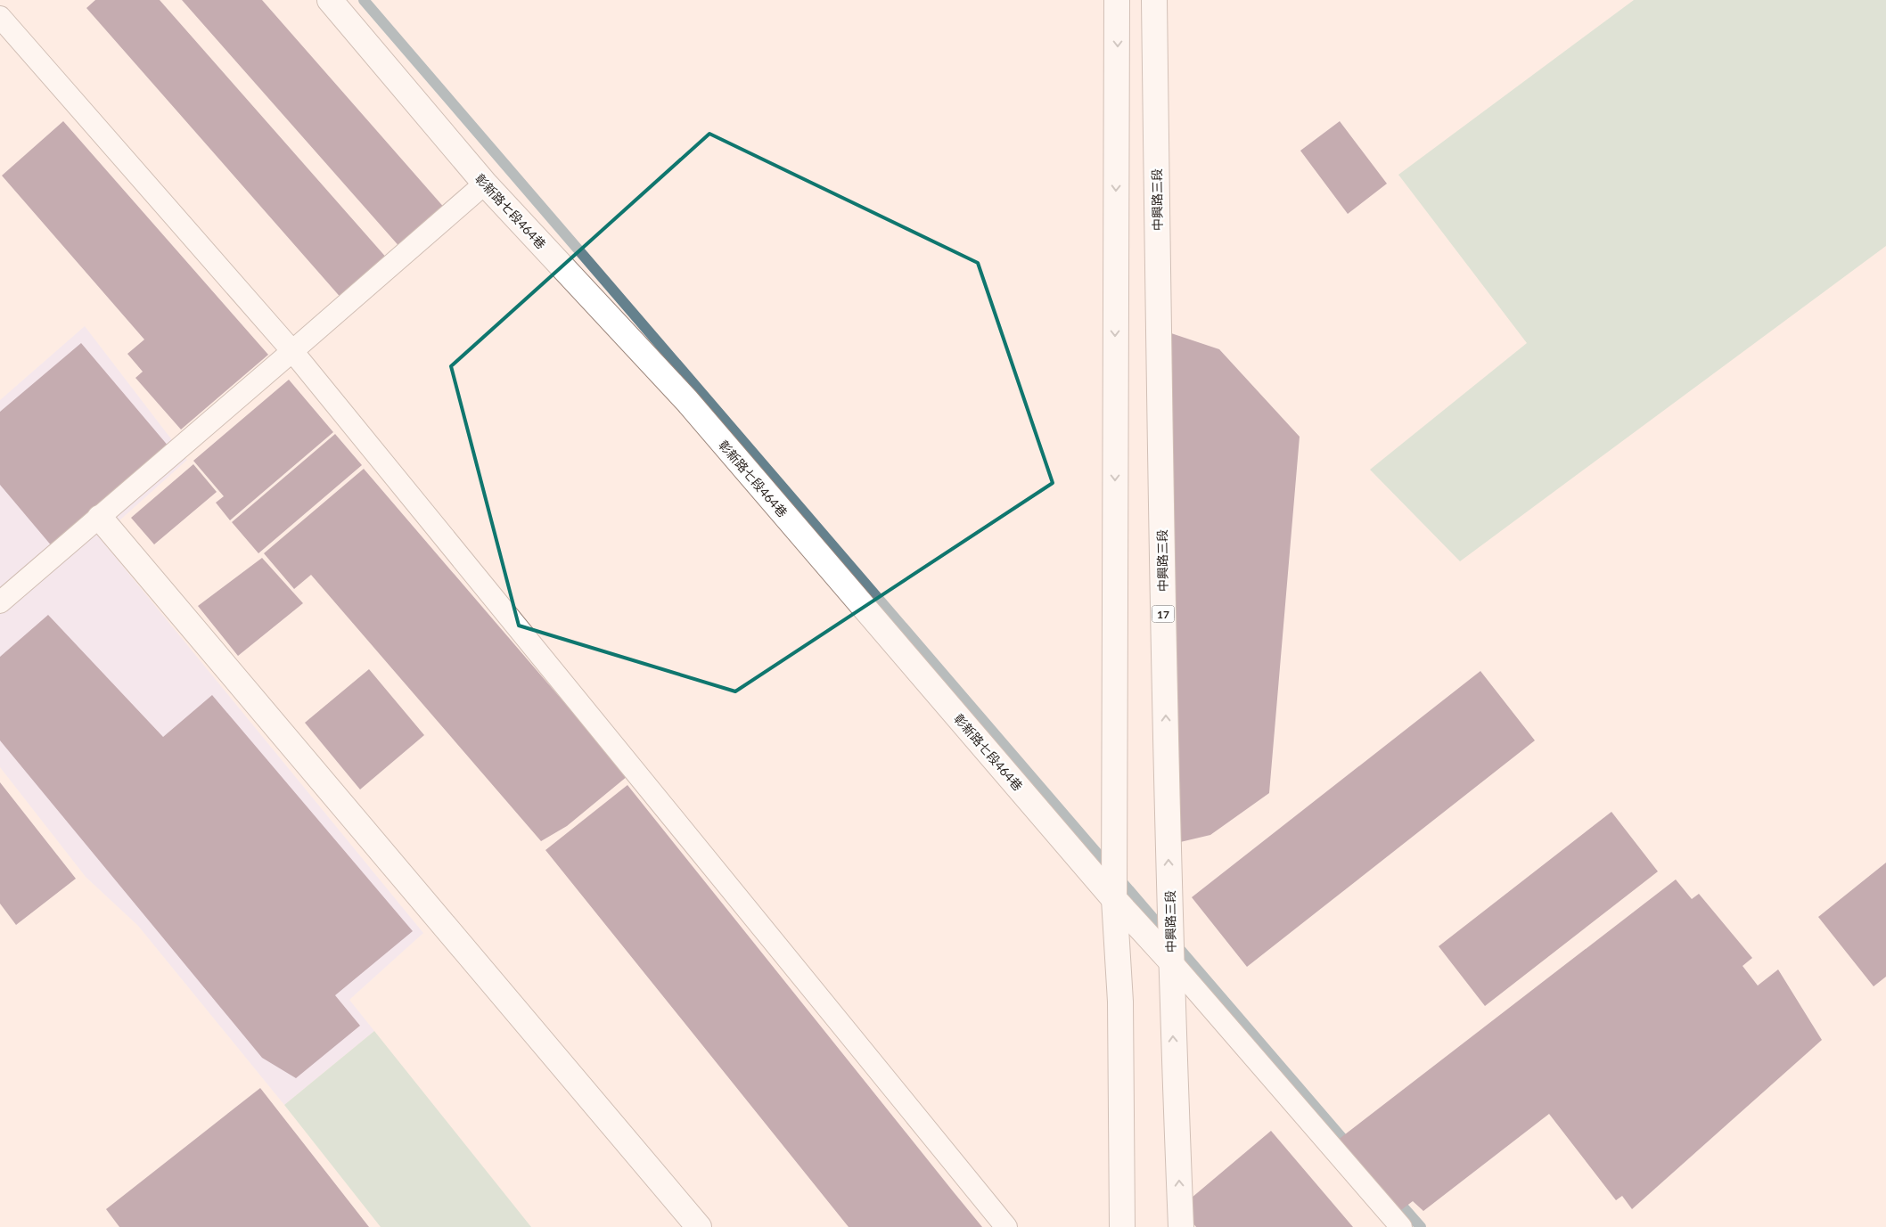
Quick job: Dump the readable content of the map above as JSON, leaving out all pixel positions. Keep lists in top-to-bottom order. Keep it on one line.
{"streets":{"main road":["中興路三段","彰新路七段464巷","17"]},"crossings":[["中興路三段","彰新路七段464巷"]]}
